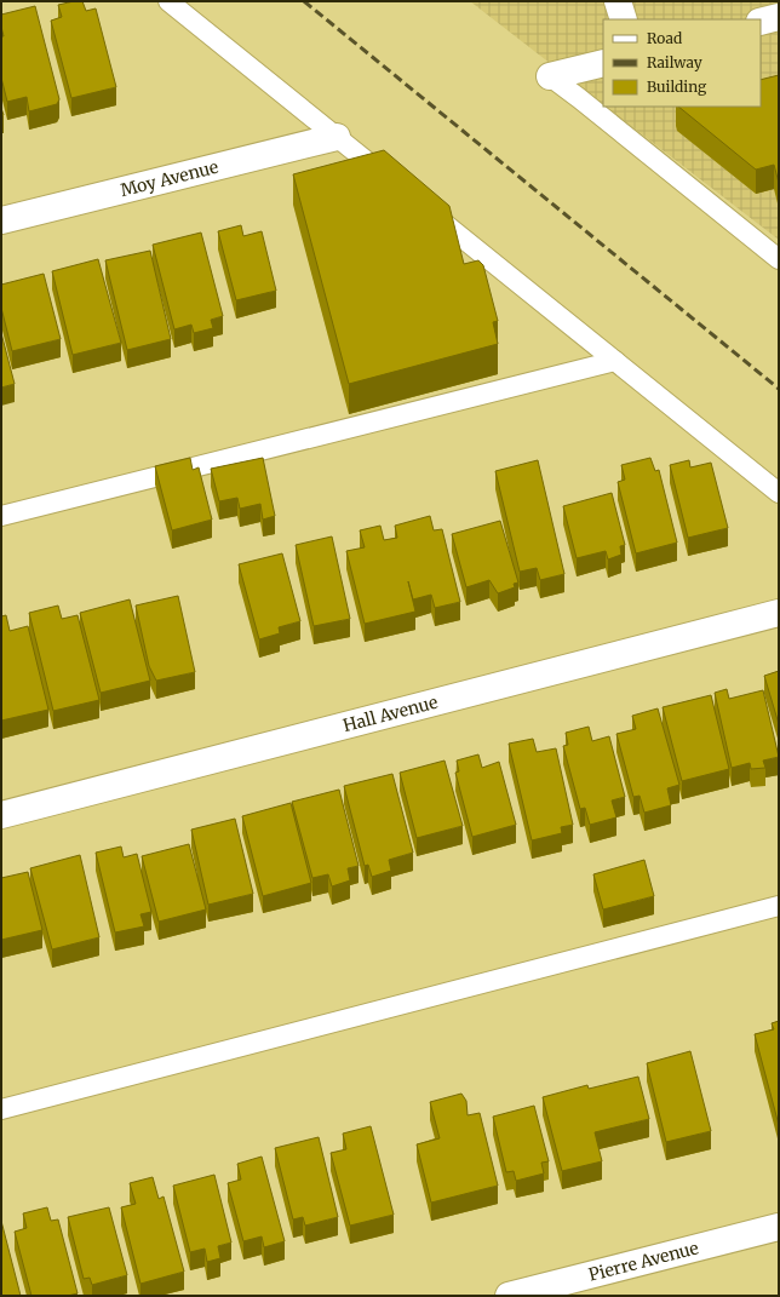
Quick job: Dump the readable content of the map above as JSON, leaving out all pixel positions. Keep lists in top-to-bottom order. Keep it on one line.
{"streets":{"street":["Moy Avenue","Hall Avenue","Pierre Avenue"]},"legend":["Road","Railway","Building"]}
